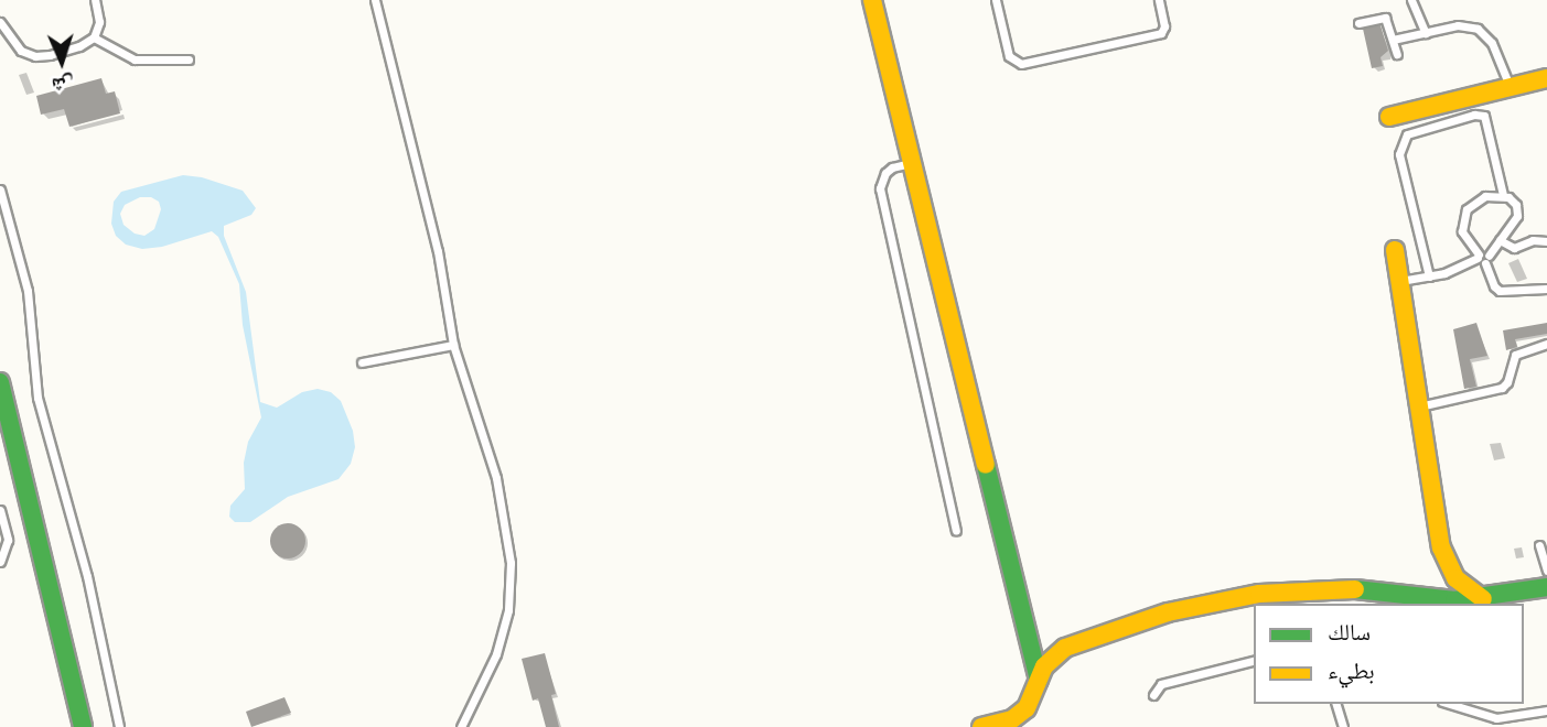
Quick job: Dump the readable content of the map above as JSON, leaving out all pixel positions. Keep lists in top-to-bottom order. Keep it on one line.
{"legend":["سالك","بطيء"],"north":"bottom"}
